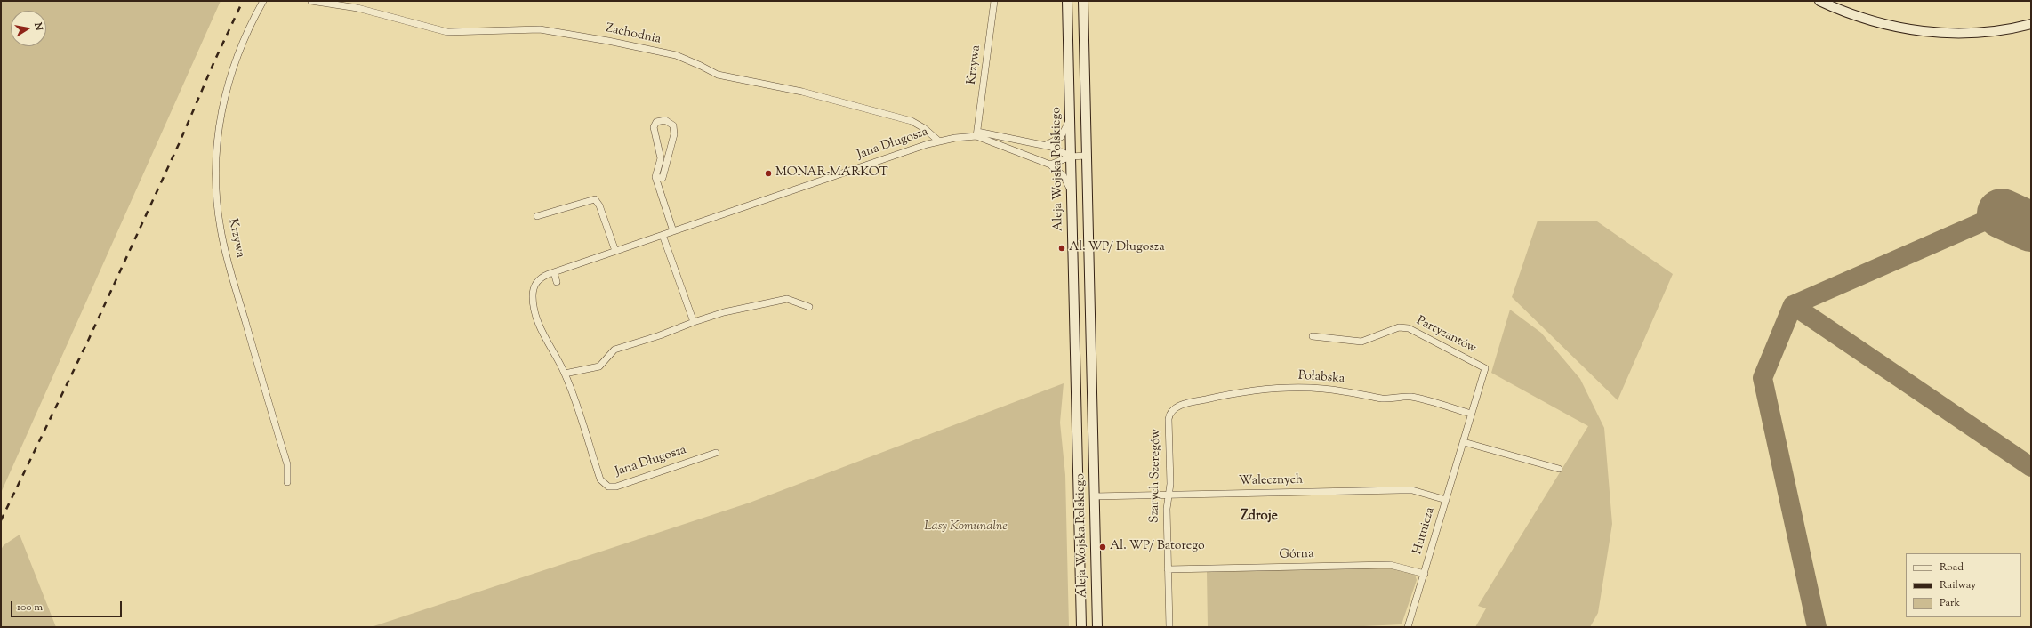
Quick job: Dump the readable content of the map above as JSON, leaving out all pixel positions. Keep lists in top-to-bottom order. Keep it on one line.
{"streets":{"main road":["Aleja Wojska Polskiego"],"street":["Zachodnia","Krzywa","Jana Długosza","Partyzantów","Połabska","Szarych Szeregów","Walecznych","Hutnicza","Górna"]},"crossings":[["Zachodnia","Jana Długosza"],["Krzywa","Jana Długosza"],["Aleja Wojska Polskiego","Walecznych"],["Partyzantów","Hutnicza"],["Połabska","Szarych Szeregów"],["Połabska","Hutnicza"],["Szarych Szeregów","Walecznych"],["Szarych Szeregów","Górna"],["Walecznych","Hutnicza"],["Hutnicza","Górna"]],"districts":["Zdroje"],"parks":["Lasy Komunalne"],"places":["MONAR-MARKOT","Al. WP/ Długosza","Al. WP/ Batorego"],"legend":["Road","Railway","Park"],"scale_bar":"100 m","north":"right"}
